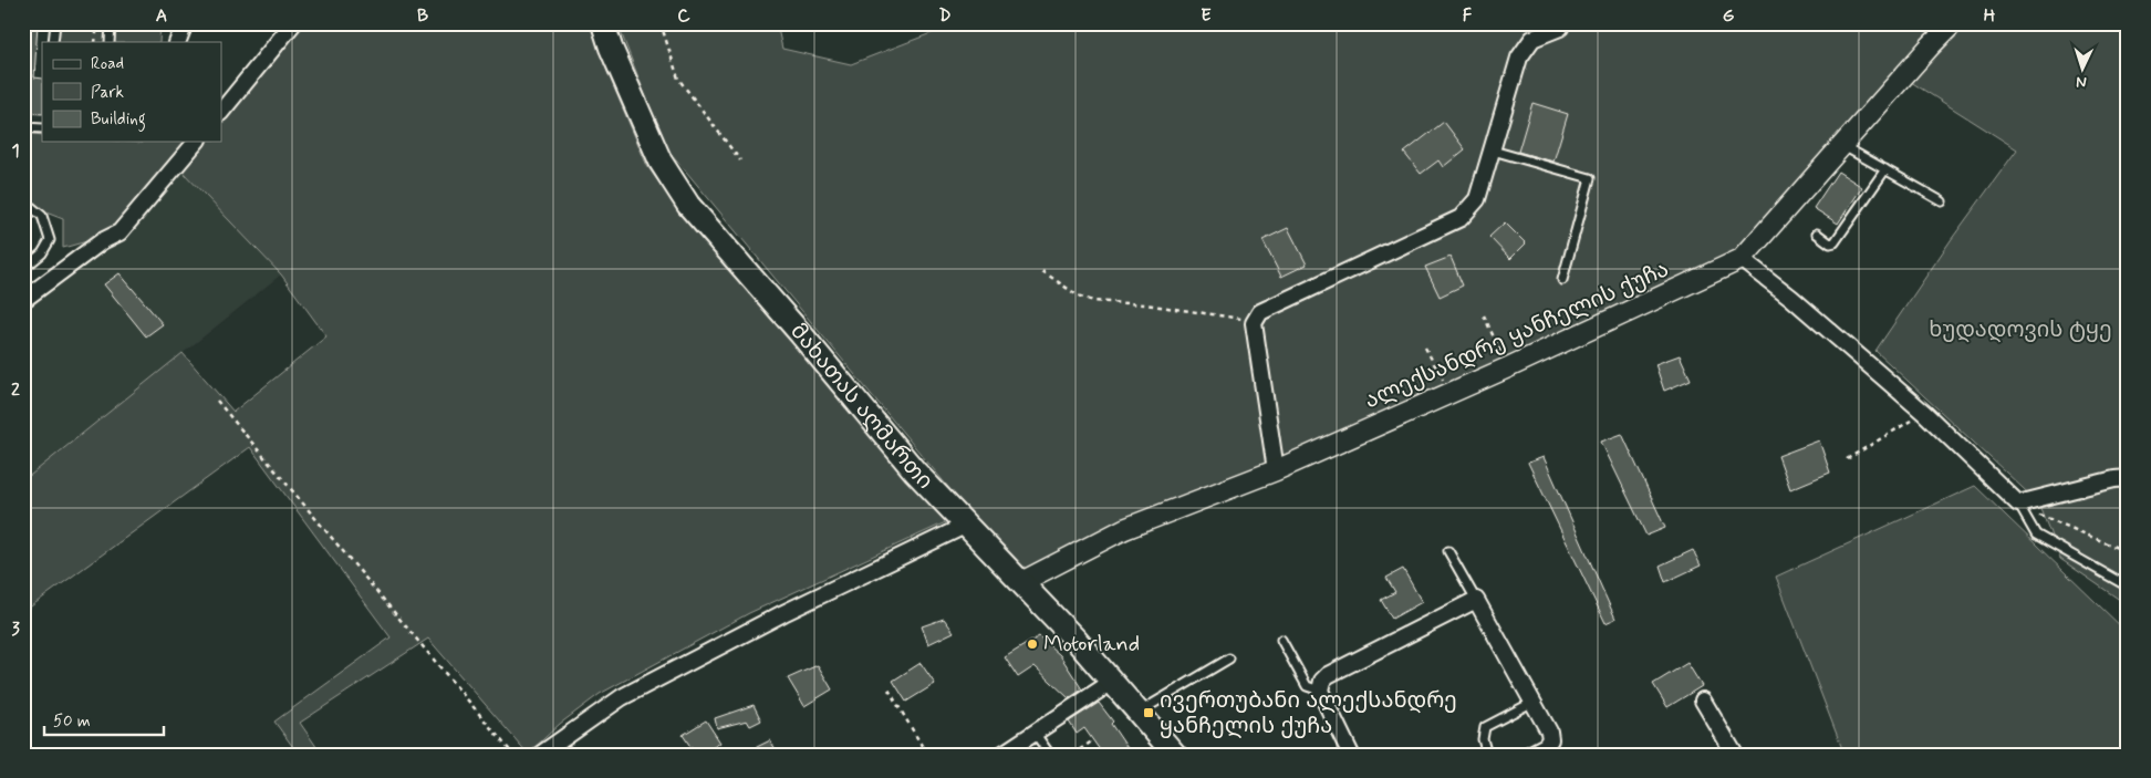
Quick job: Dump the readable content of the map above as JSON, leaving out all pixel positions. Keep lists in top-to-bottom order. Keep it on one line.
{"streets":{"main road":["მახათას აღმართი"],"street":["ალექსანდრე ყანჩელის ქუჩა"]},"crossings":[["ალექსანდრე ყანჩელის ქუჩა","მახათას აღმართი"]],"parks":["ხუდადოვის ტყე"],"places":{"other":["Motorland"],"transit":["ივერთუბანი ალექსანდრე ყანჩელის ქუჩა"]},"legend":["Road","Park","Building"],"scale_bar":"50 m","north":"bottom","grid":{"columns":["A","B","C","D","E","F","G","H"],"rows":["1","2","3"]}}
